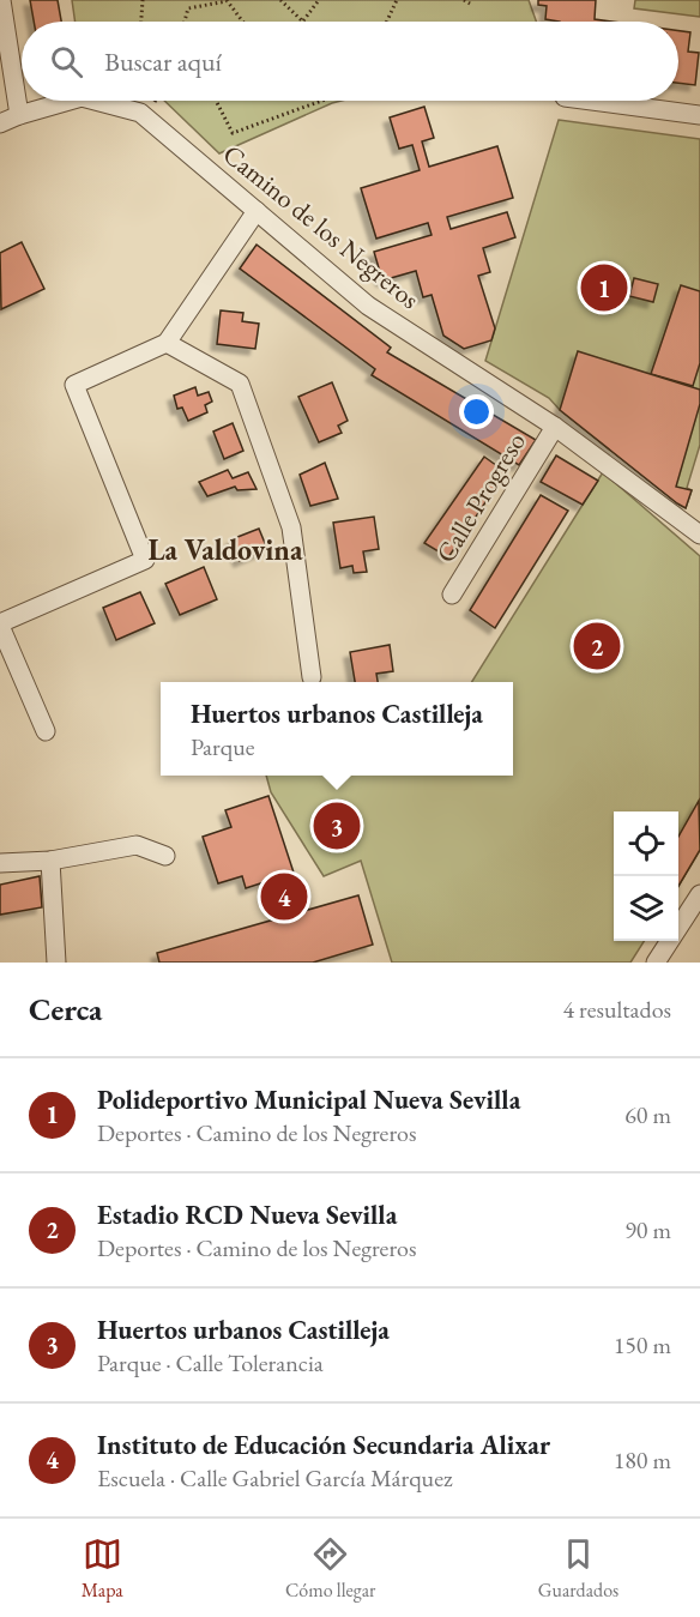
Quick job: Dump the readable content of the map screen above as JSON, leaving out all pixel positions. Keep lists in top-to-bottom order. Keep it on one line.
{"streets":{"street":["Camino de los Negreros","Calle Progreso"]},"crossings":[["Camino de los Negreros","Calle Progreso"]],"districts":["La Valdovina"],"page":{"search":"Buscar aquí","pins":["1","2","3","4"],"popup":["Huertos urbanos Castilleja","Parque"],"heading":["Cerca","4 resultados"],"list":[{"mark":"1","name":"Polideportivo Municipal Nueva Sevilla","note":"Deportes · Camino de los Negreros","value":"60 m"},{"mark":"2","name":"Estadio RCD Nueva Sevilla","note":"Deportes · Camino de los Negreros","value":"90 m"},{"mark":"3","name":"Huertos urbanos Castilleja","note":"Parque · Calle Tolerancia","value":"150 m"},{"mark":"4","name":"Instituto de Educación Secundaria Alixar","note":"Escuela · Calle Gabriel García Márquez","value":"180 m"}],"nav":["Mapa","Cómo llegar","Guardados"]}}
